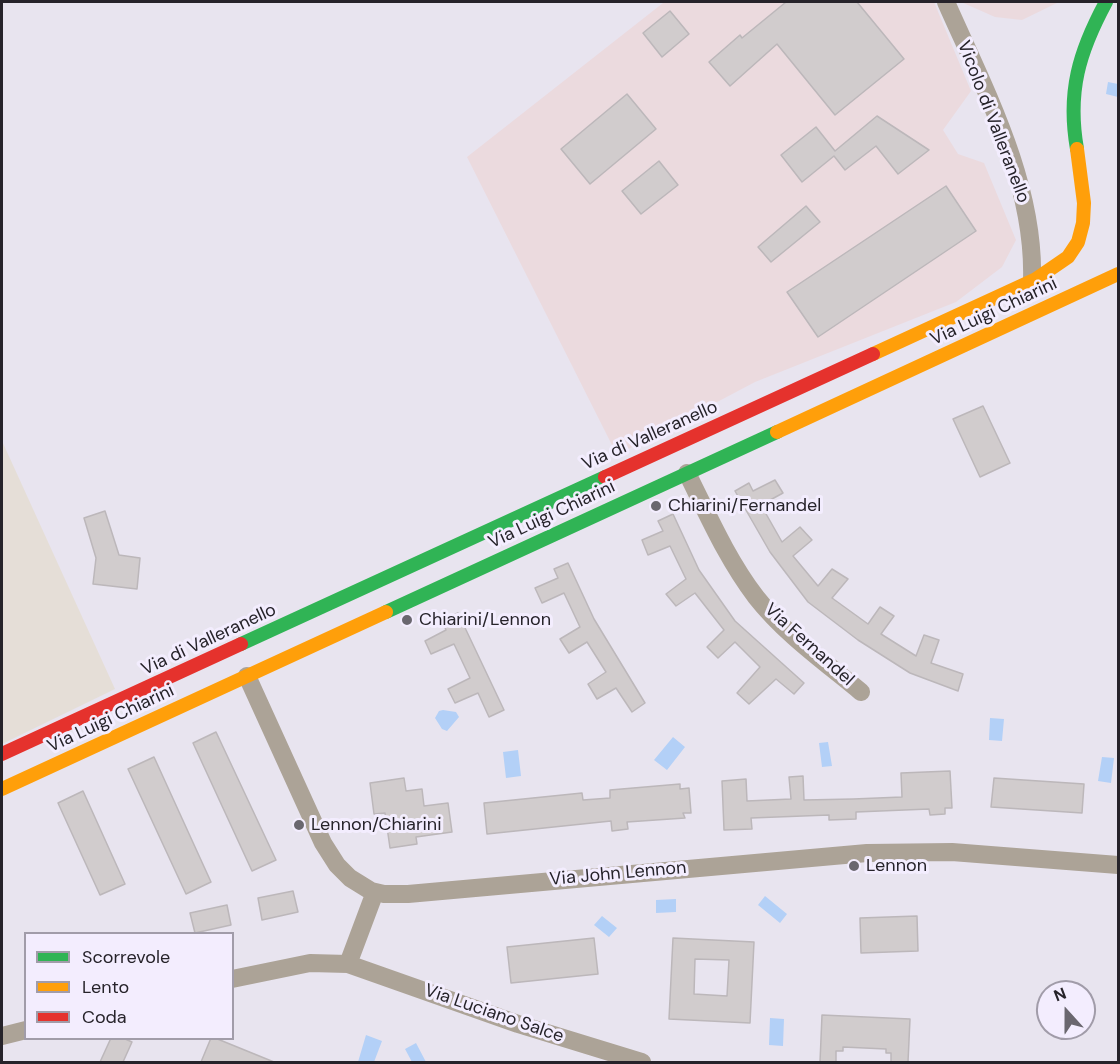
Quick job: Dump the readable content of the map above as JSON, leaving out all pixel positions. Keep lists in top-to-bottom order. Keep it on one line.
{"streets":{"street":["Vicolo di Valleranello","Via Luigi Chiarini","Via di Valleranello","Via Fernandel","Via John Lennon","Via Luciano Salce"]},"crossings":[["Vicolo di Valleranello","Via di Valleranello"],["Via Luigi Chiarini","Via Fernandel"],["Via Luigi Chiarini","Via John Lennon"]],"places":["Chiarini/Fernandel","Chiarini/Lennon","Lennon/Chiarini","Lennon"],"legend":["Scorrevole","Lento","Coda"],"north":"top"}
